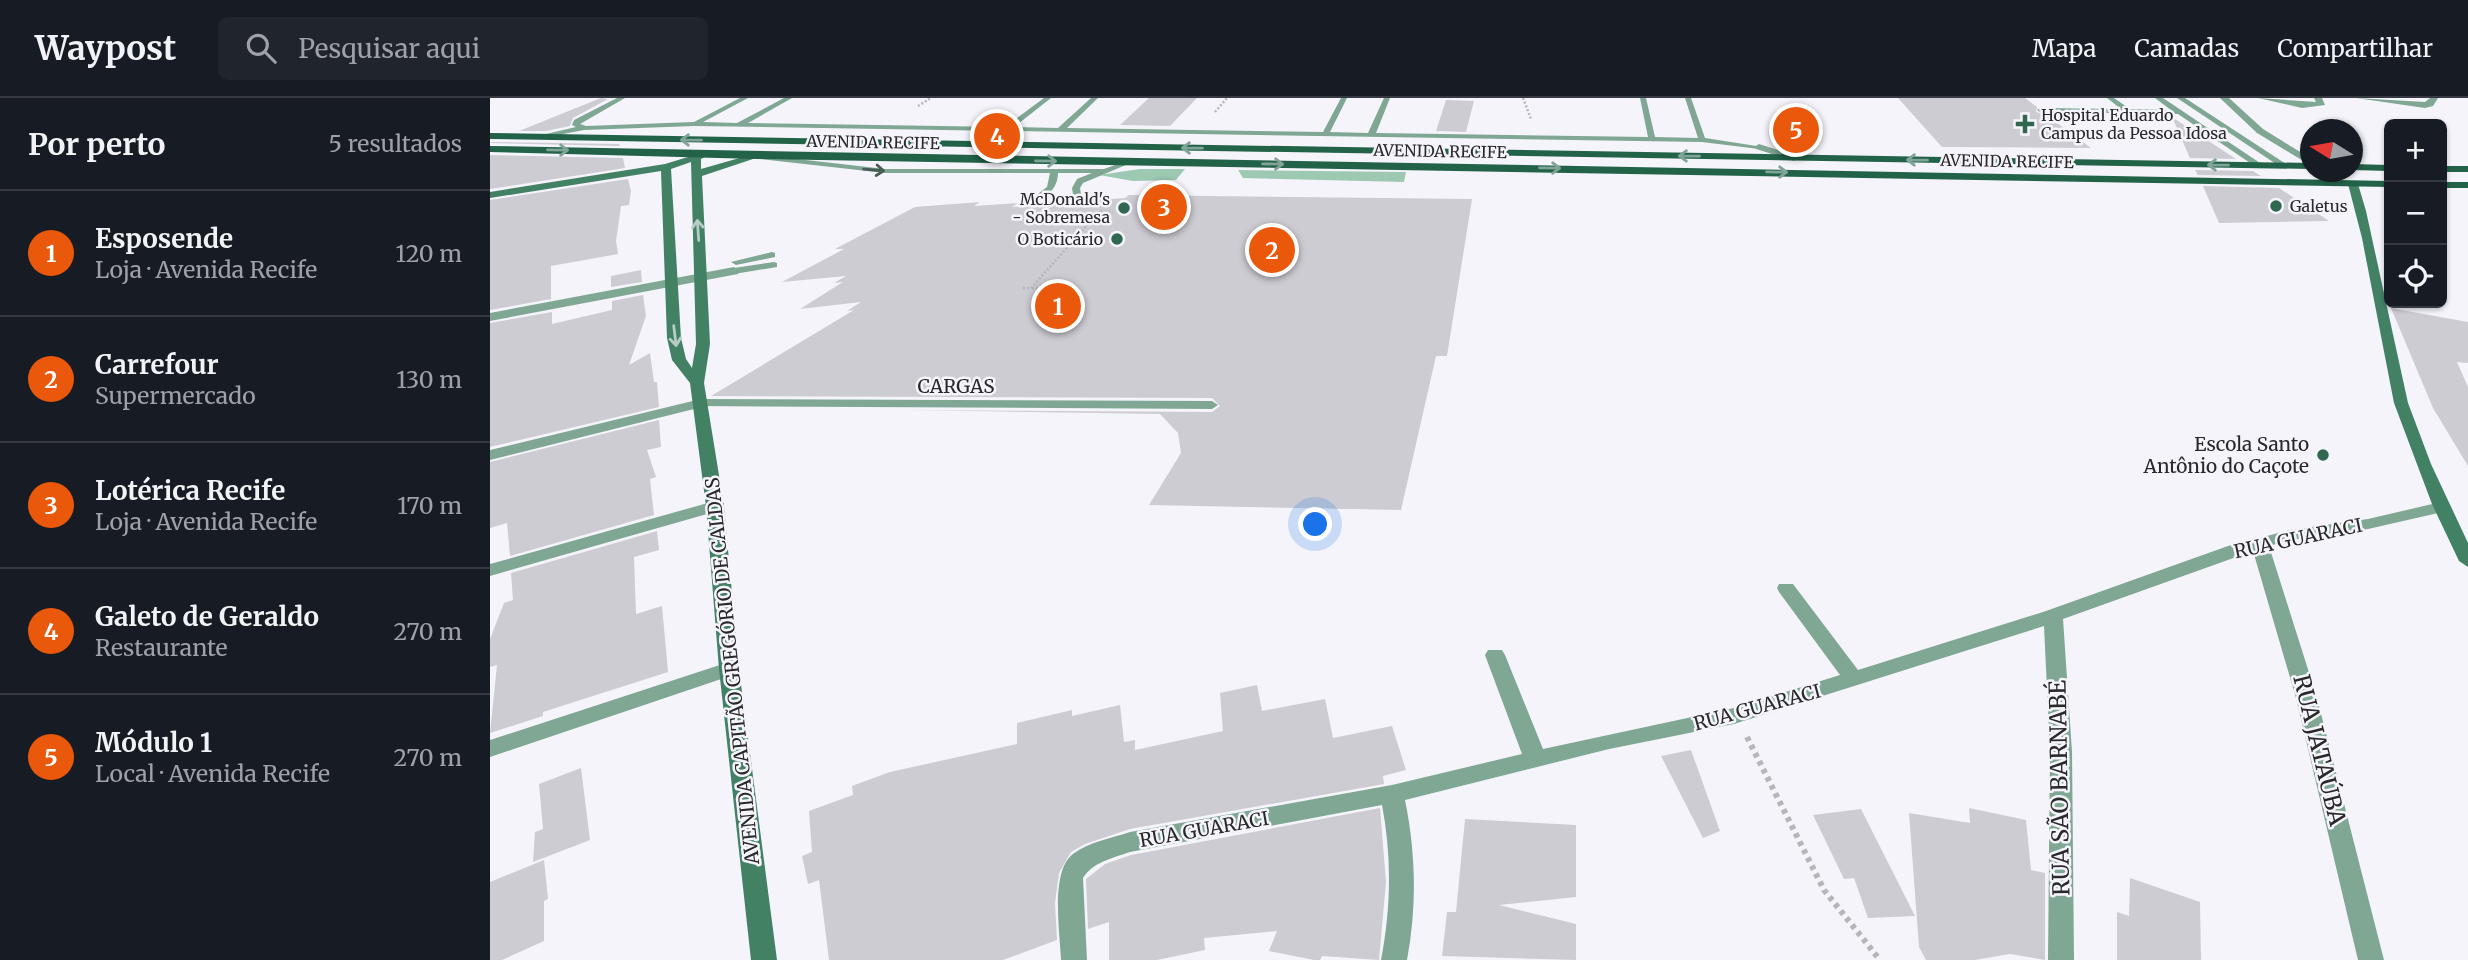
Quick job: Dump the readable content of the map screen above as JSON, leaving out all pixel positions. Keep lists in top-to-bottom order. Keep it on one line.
{"streets":{"main road":["AVENIDA RECIFE","AVENIDA CAPITÃO GREGÓRIO DE CALDAS"],"street":["RUA GUARACI","RUA JATAÚBA","RUA SÃO BARNABÉ"],"lane":["CARGAS"]},"crossings":[["CARGAS","AVENIDA CAPITÃO GREGÓRIO DE CALDAS"],["RUA GUARACI","RUA JATAÚBA"],["RUA GUARACI","RUA SÃO BARNABÉ"]],"places":{"health":["Hospital Eduardo Campus da Pessoa Idosa"],"other":["Galetus","McDonald's - Sobremesa","O Boticário","Escola Santo Antônio do Caçote"]},"north":"left","page":{"header":"Waypost","search":"Pesquisar aqui","nav":["Mapa","Camadas","Compartilhar"],"heading":["Por perto","5 resultados"],"pins":["5","4","3","2","1"],"map_buttons":["+","−"],"list":[{"mark":"1","name":"Esposende","note":"Loja · Avenida Recife","value":"120 m"},{"mark":"2","name":"Carrefour","note":"Supermercado","value":"130 m"},{"mark":"3","name":"Lotérica Recife","note":"Loja · Avenida Recife","value":"170 m"},{"mark":"4","name":"Galeto de Geraldo","note":"Restaurante","value":"270 m"},{"mark":"5","name":"Módulo 1","note":"Local · Avenida Recife","value":"270 m"}]}}
